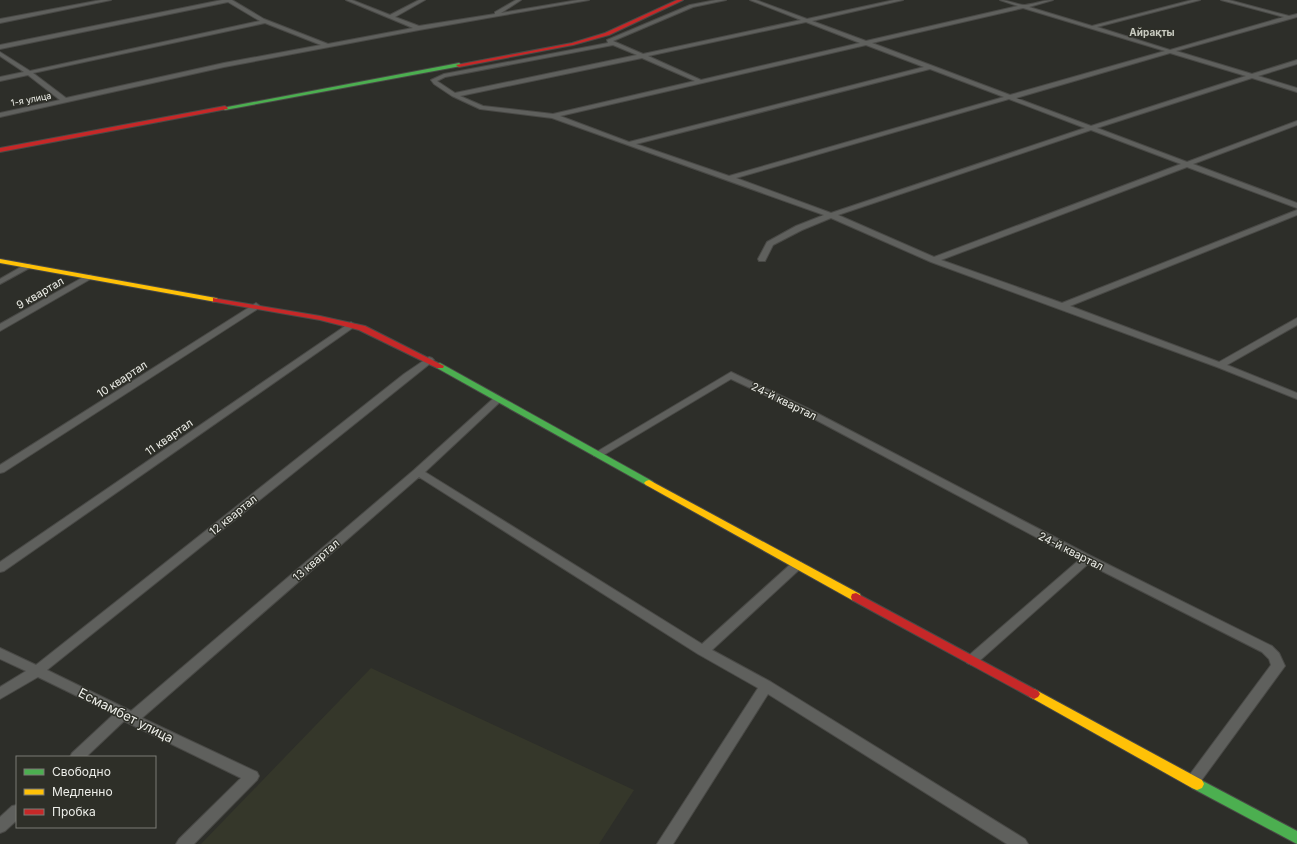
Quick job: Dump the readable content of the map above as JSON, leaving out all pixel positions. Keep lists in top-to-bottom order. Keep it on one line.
{"streets":{"street":["1-я улица","9 квартал","10 квартал","24-й квартал","11 квартал","12 квартал","13 квартал","Есмамбет улица"]},"crossings":[["12 квартал","Есмамбет улица"],["13 квартал","Есмамбет улица"]],"districts":["Айрақты"],"legend":["Свободно","Медленно","Пробка"]}
